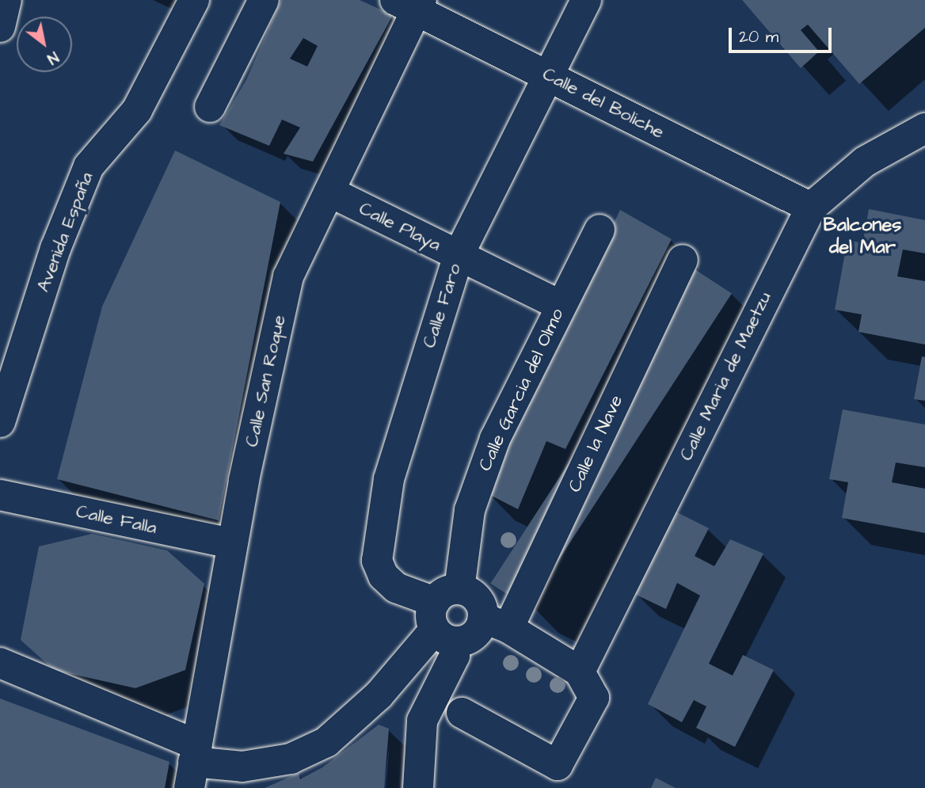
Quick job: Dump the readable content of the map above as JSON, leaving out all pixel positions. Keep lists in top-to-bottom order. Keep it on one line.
{"streets":{"street":["Calle del Boliche","Calle Playa","Avenida España","Calle Faro","Calle Maria de Maetzu","Calle San Roque","Calle Garcia del Olmo","Calle la Nave","Calle Falla"]},"crossings":[["Calle del Boliche","Calle Faro"],["Calle del Boliche","Calle Maria de Maetzu"],["Calle del Boliche","Calle San Roque"],["Calle Playa","Calle Faro"],["Calle Playa","Calle San Roque"],["Calle Playa","Calle Garcia del Olmo"],["Calle Faro","Calle Garcia del Olmo"],["Calle Faro","Calle la Nave"],["Calle San Roque","Calle Falla"],["Calle Garcia del Olmo","Calle la Nave"]],"districts":["Balcones del Mar"],"scale_bar":"20 m","north":"bottom right"}
